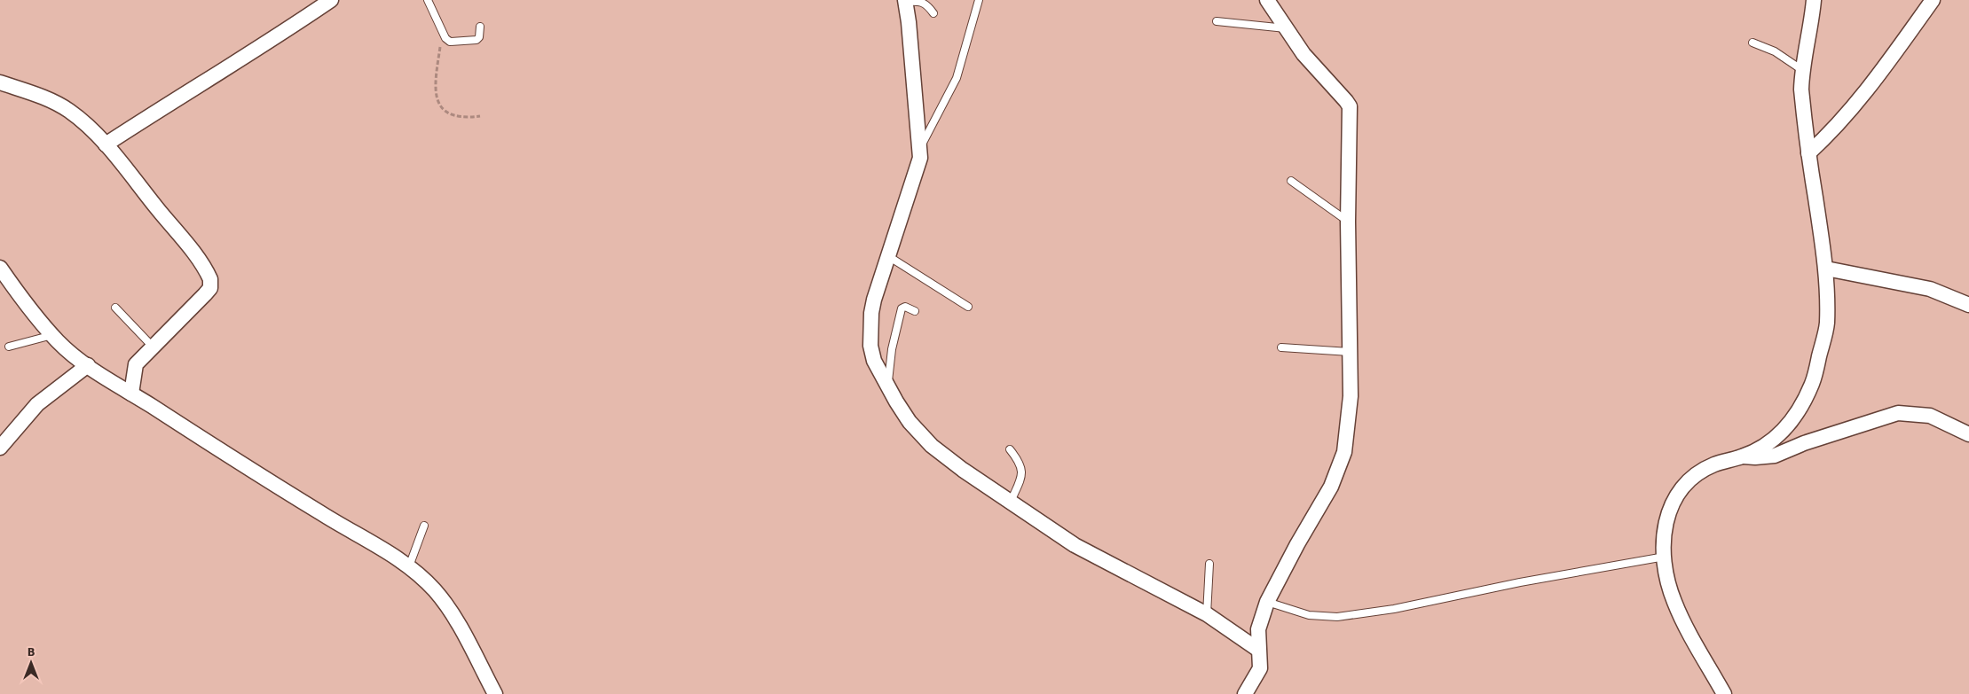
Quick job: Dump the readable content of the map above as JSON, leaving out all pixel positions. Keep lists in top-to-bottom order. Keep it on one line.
{"north":"top"}
